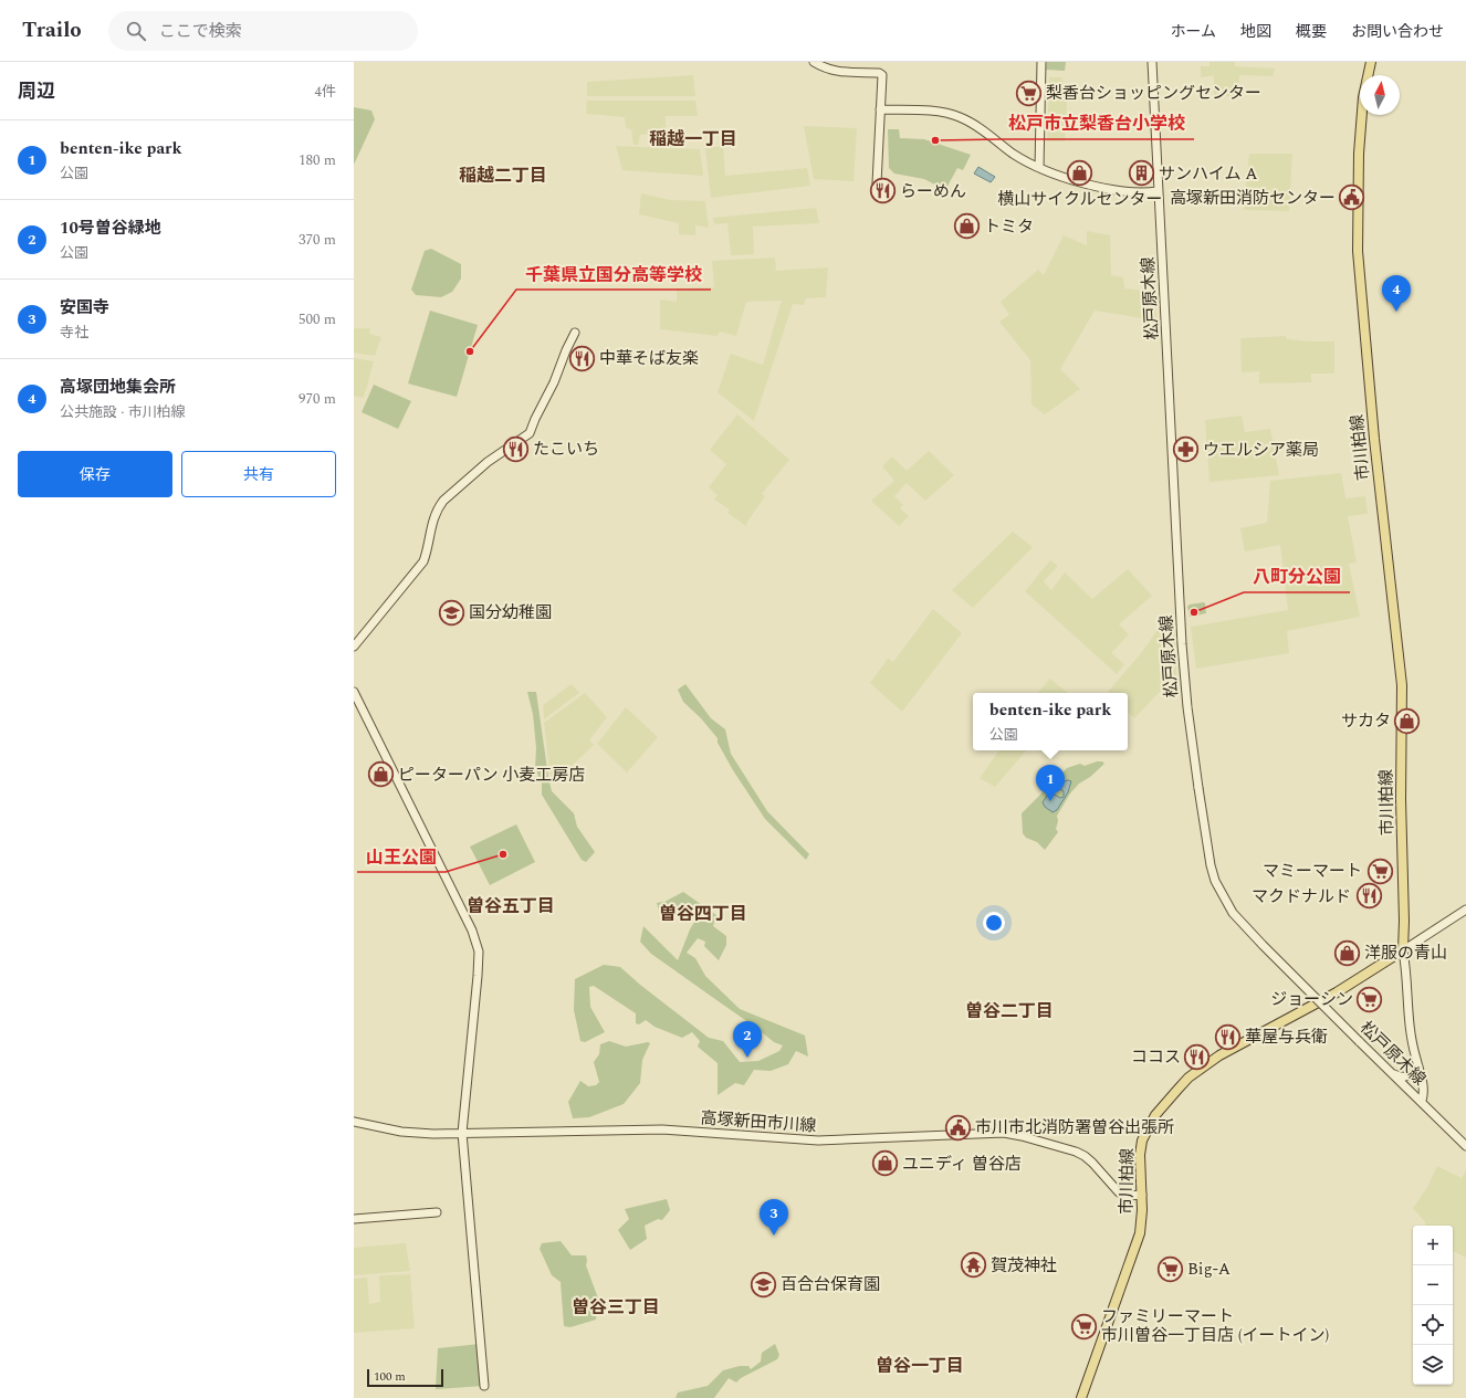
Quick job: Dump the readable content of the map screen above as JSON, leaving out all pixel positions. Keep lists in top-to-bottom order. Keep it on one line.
{"streets":{"main road":["市川柏線"],"street":["松戸原木線","高塚新田市川線"]},"crossings":[["市川柏線","高塚新田市川線"]],"districts":["稲越一丁目","稲越二丁目","曽谷五丁目","曽谷四丁目","曽谷二丁目","曽谷三丁目","曽谷一丁目"],"places":{"supermarket":["梨香台ショッピングセンター","マミーマート","ジョーシン","Big-A","ファミリーマート 市川曽谷一丁目店 (イートイン)"],"other":["松戸市立梨香台小学校","千葉県立国分高等学校","八町分公園","山王公園"],"shop":["横山サイクルセンター","トミタ","サカタ","ピーターパン 小麦工房店","洋服の青山","ユニディ 曽谷店"],"building":["サンハイム A"],"restaurant":["らーめん","中華そば友楽","たこいち","マクドナルド","華屋与兵衛","ココス"],"public building":["高塚新田消防センター","市川市北消防署曽谷出張所"],"pharmacy":["ウエルシア薬局"],"school or university":["国分幼稚園","百合台保育園"],"temple":["賀茂神社"]},"scale_bar":"100 m","north":"top","page":{"header":"Trailo","search":"ここで検索","nav":["ホーム","地図","概要","お問い合わせ"],"heading":["周辺","4件"],"list":[{"mark":"1","name":"benten-ike park","note":"公園","value":"180 m"},{"mark":"2","name":"10号曽谷緑地","note":"公園","value":"370 m"},{"mark":"3","name":"安国寺","note":"寺社","value":"500 m"},{"mark":"4","name":"高塚団地集会所","note":"公共施設 · 市川柏線","value":"970 m"}],"pins":["4","1","2","3"],"buttons":["保存","共有"],"popup":["benten-ike park","公園"],"map_buttons":["+","−"],"scale":"100 m"}}
